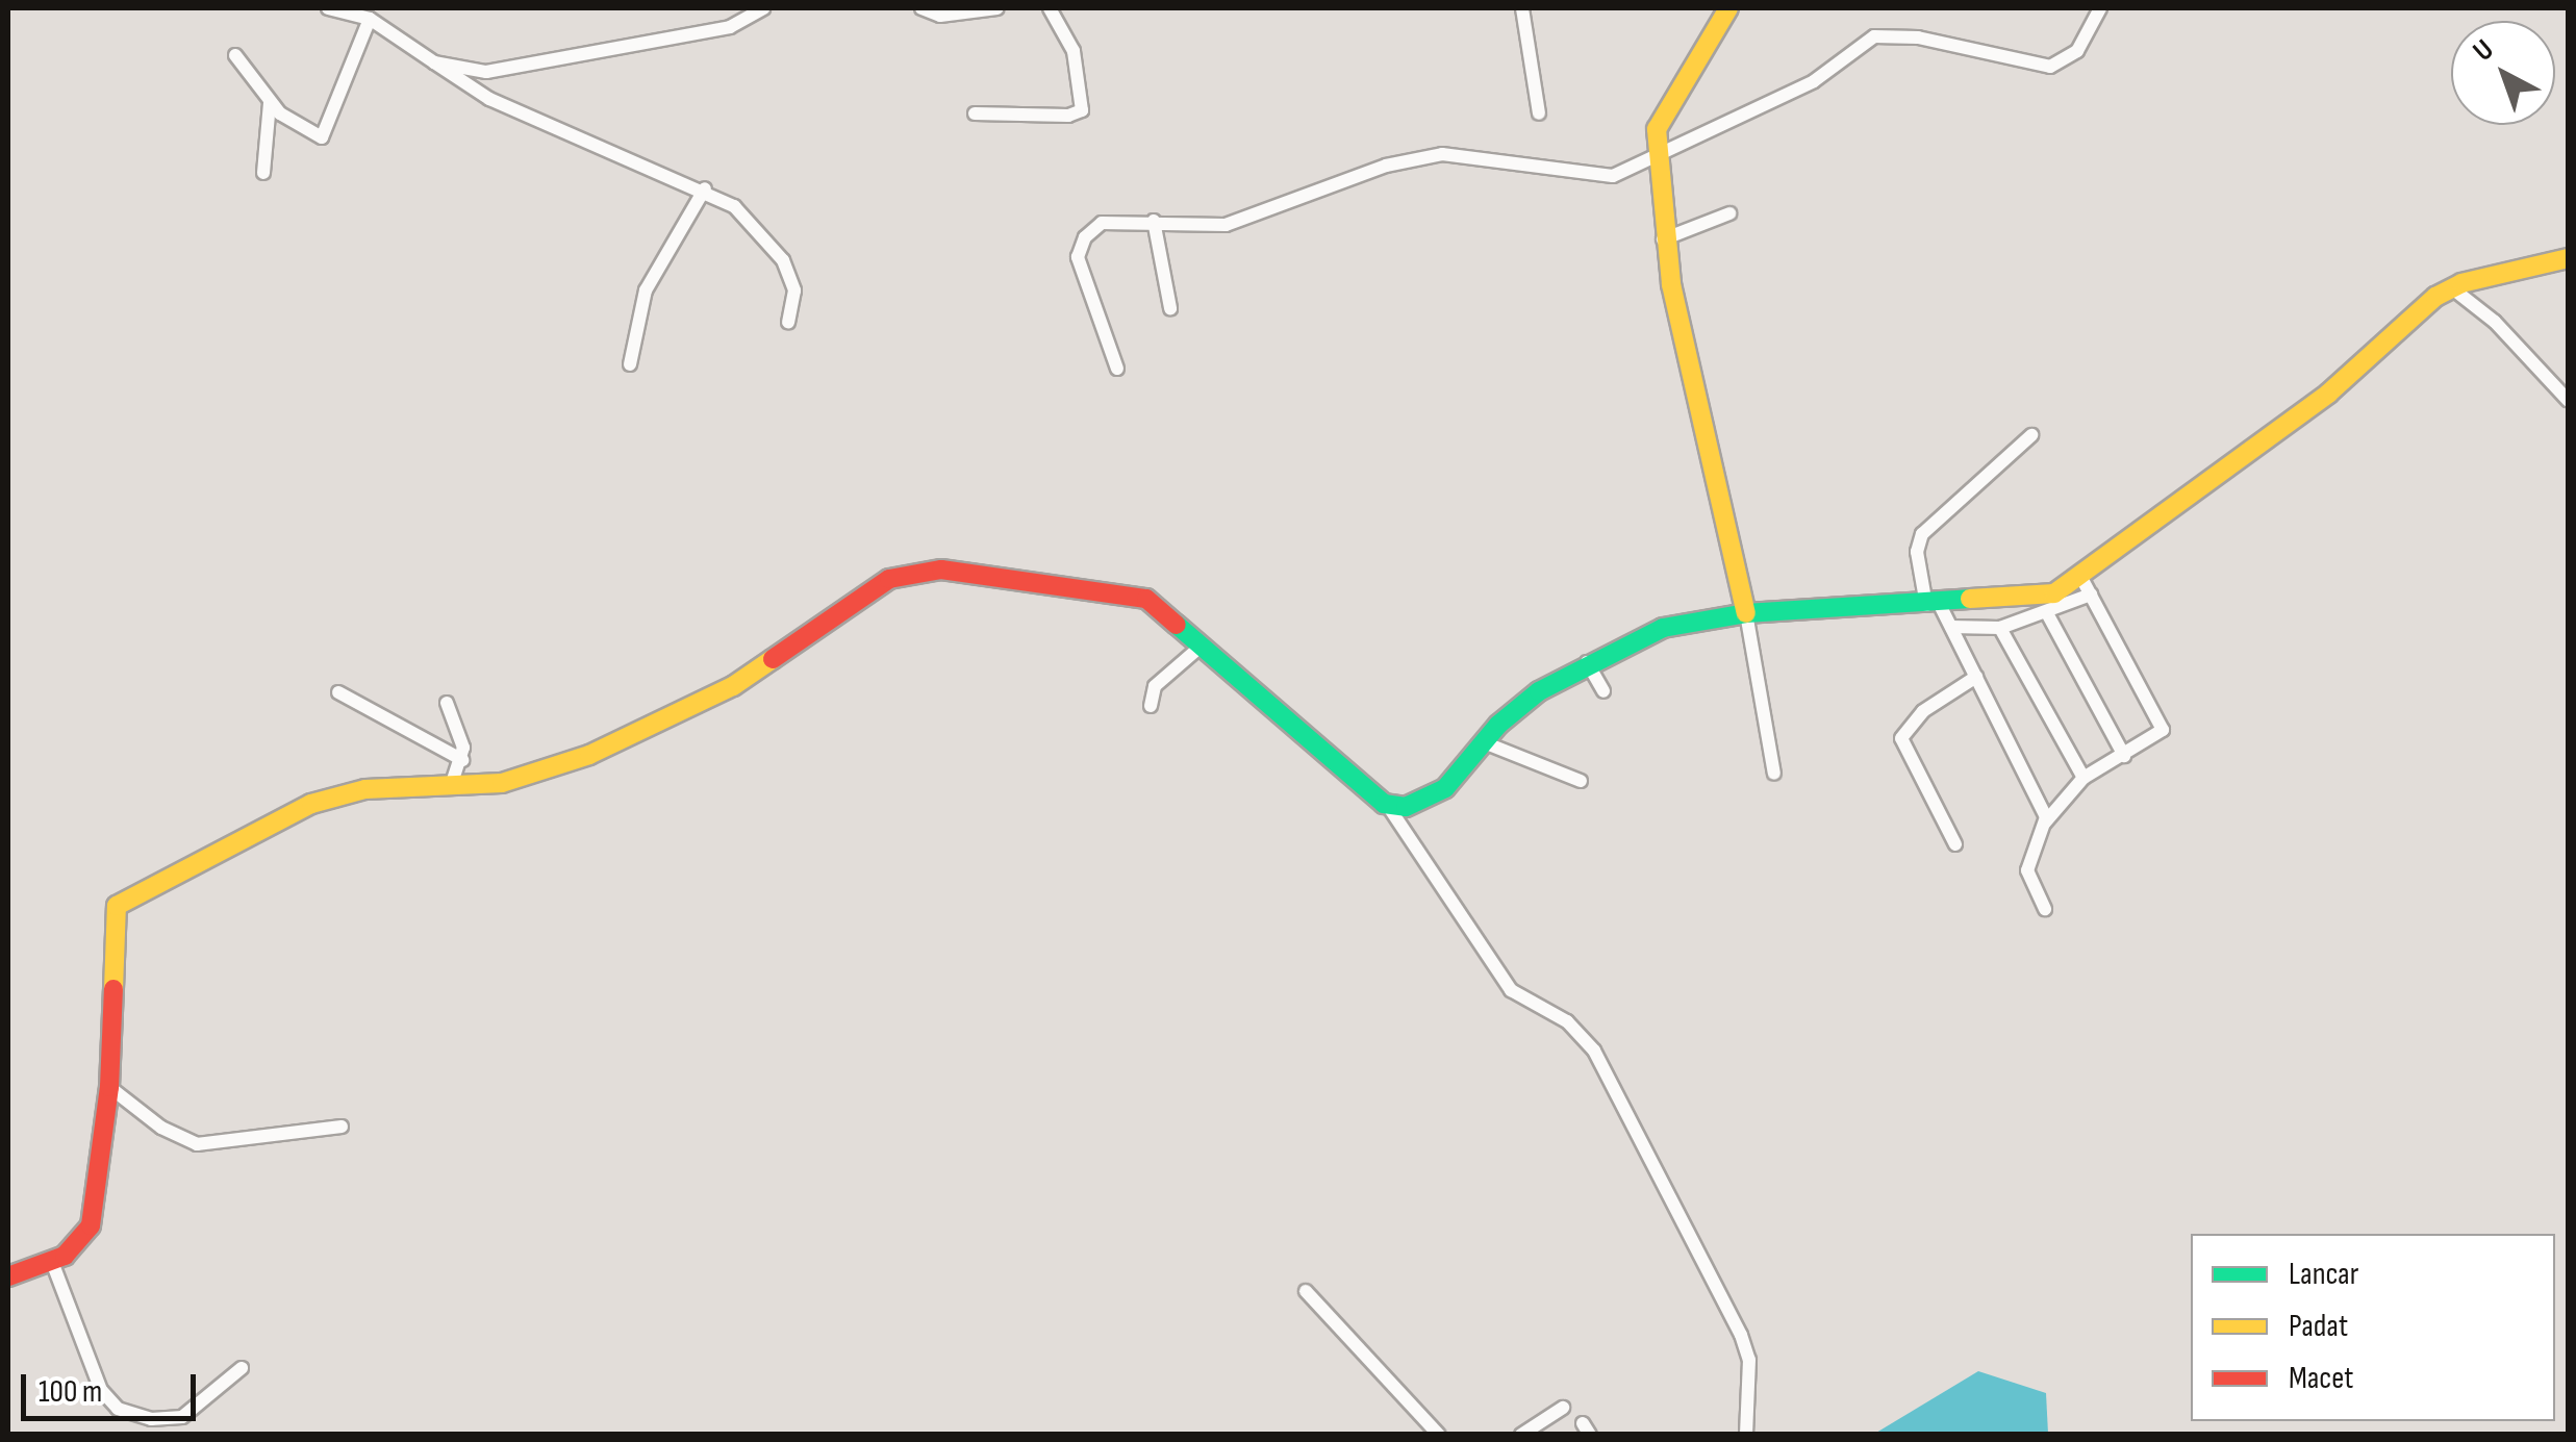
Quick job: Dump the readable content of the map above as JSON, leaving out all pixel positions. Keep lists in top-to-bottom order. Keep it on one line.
{"legend":["Lancar","Padat","Macet"],"scale_bar":"100 m","north":"top left"}
